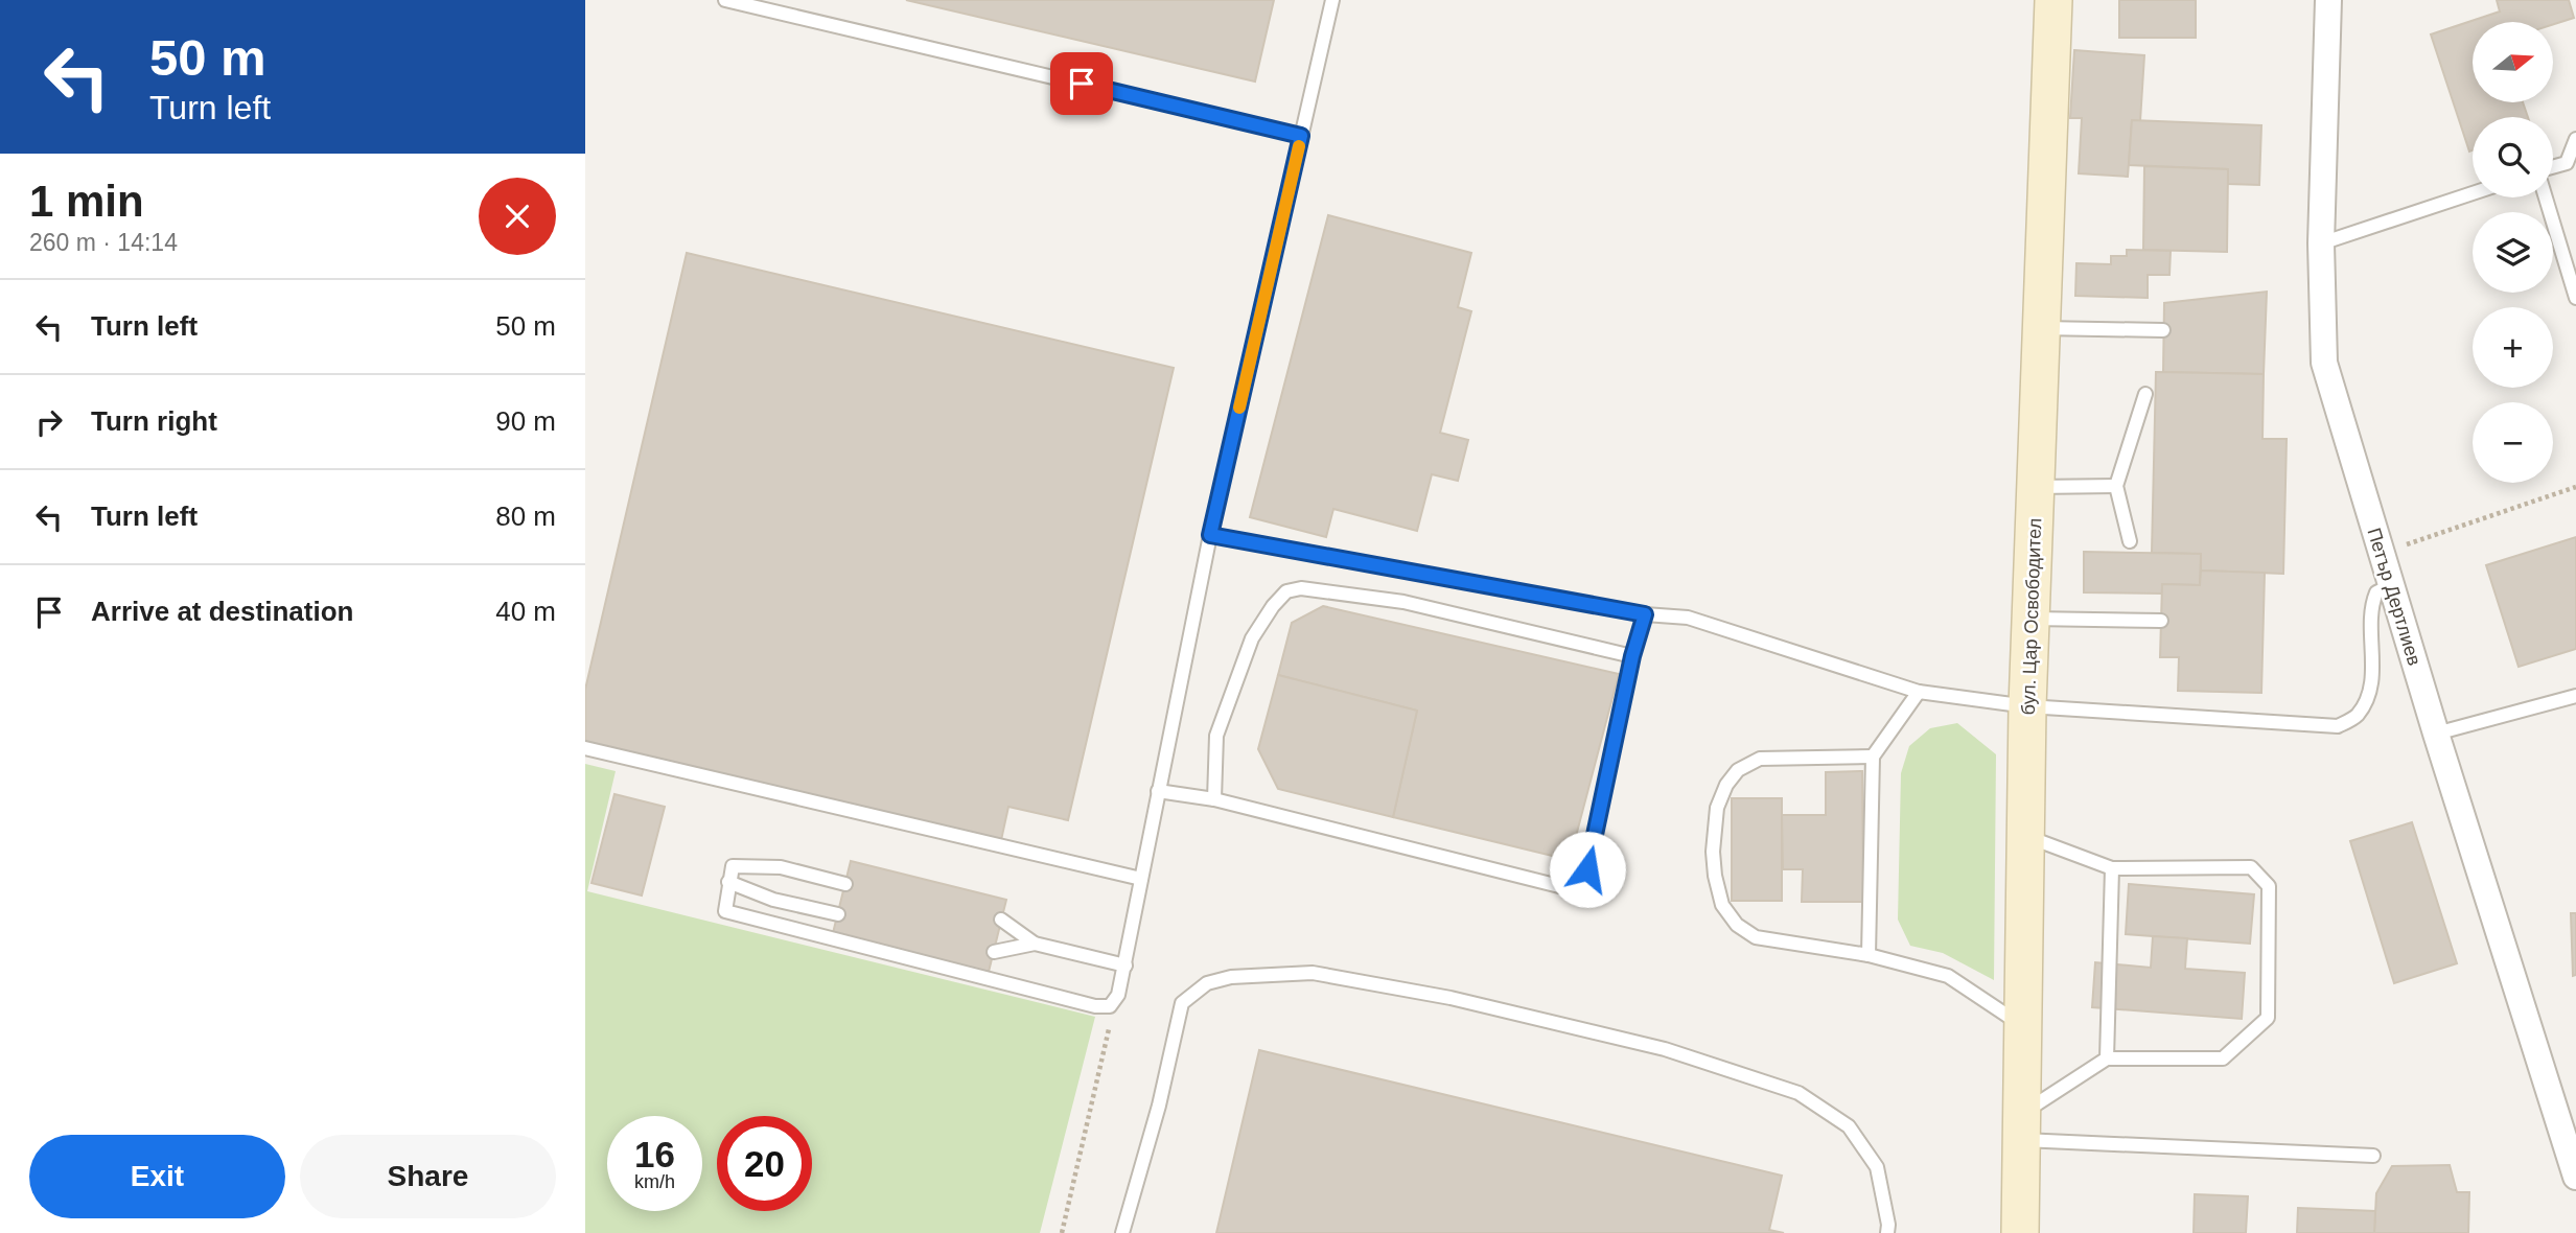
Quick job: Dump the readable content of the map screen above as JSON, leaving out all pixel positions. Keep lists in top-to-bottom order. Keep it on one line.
{"streets":{"main road":["бул. Цар Освободител"],"street":["Петър Дертлиев"]},"north":"right","page":{"turn":["50 m","Turn left"],"map_buttons":["+","−"],"heading":["1 min","260 m · 14:14"],"list":[{"name":"Turn left","value":"50 m"},{"name":"Turn right","value":"90 m"},{"name":"Turn left","value":"80 m"},{"name":"Arrive at destination","value":"40 m"}],"speed":"16 km/h","limit":"20","buttons":["Exit","Share"]}}
